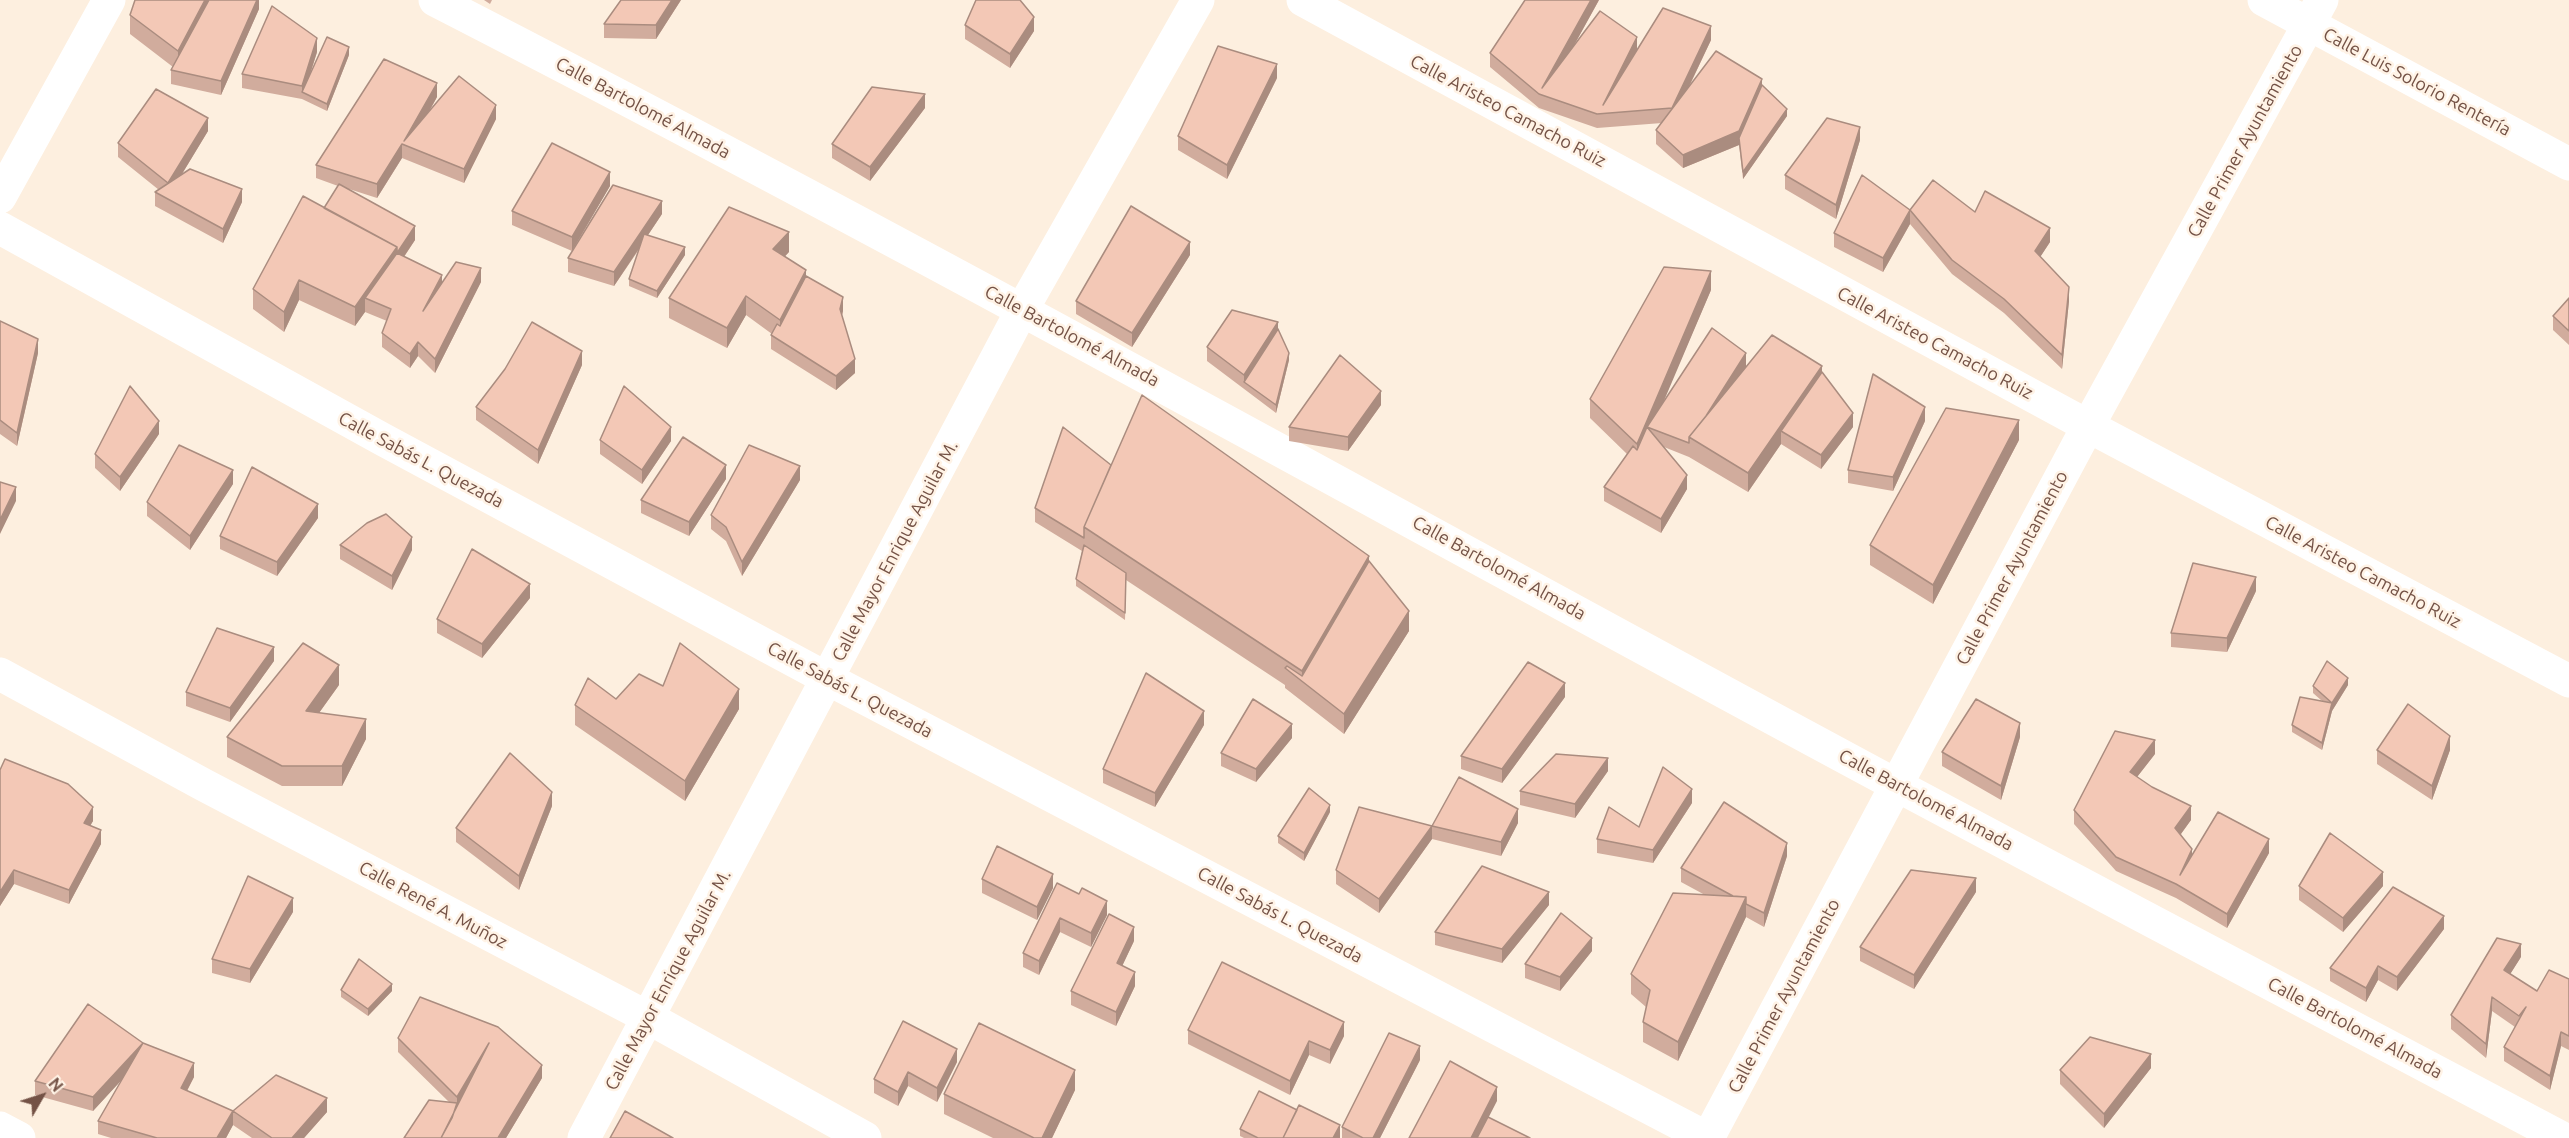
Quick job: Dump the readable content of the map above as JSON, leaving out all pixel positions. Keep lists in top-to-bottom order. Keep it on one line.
{"streets":{"street":["Calle Luis Solorio Rentería","Calle Bartolomé Almada","Calle Aristeo Camacho Ruiz","Calle Primer Ayuntamiento","Calle Sabás L. Quezada","Calle Mayor Enrique Aguilar M.","Calle René A. Muñoz"]},"crossings":[["Calle Luis Solorio Rentería","Calle Primer Ayuntamiento"],["Calle Bartolomé Almada","Calle Primer Ayuntamiento"],["Calle Bartolomé Almada","Calle Mayor Enrique Aguilar M."],["Calle Aristeo Camacho Ruiz","Calle Primer Ayuntamiento"],["Calle Primer Ayuntamiento","Calle Sabás L. Quezada"],["Calle Sabás L. Quezada","Calle Mayor Enrique Aguilar M."],["Calle Mayor Enrique Aguilar M.","Calle René A. Muñoz"]],"north":"top right"}
